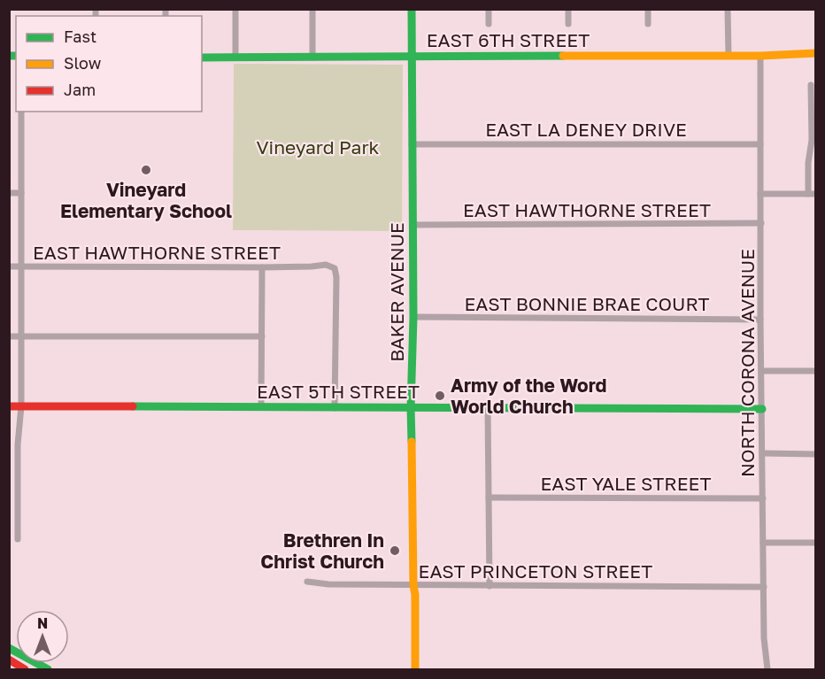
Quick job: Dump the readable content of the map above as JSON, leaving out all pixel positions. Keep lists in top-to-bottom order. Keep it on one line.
{"streets":{"main road":["EAST 6TH STREET","BAKER AVENUE","EAST 5TH STREET"],"street":["EAST LA DENEY DRIVE","EAST HAWTHORNE STREET","EAST BONNIE BRAE COURT","NORTH CORONA AVENUE","EAST YALE STREET","EAST PRINCETON STREET"]},"crossings":[["EAST 6TH STREET","BAKER AVENUE"],["EAST 6TH STREET","NORTH CORONA AVENUE"],["EAST LA DENEY DRIVE","BAKER AVENUE"],["EAST LA DENEY DRIVE","NORTH CORONA AVENUE"],["EAST HAWTHORNE STREET","BAKER AVENUE"],["EAST HAWTHORNE STREET","NORTH CORONA AVENUE"],["EAST HAWTHORNE STREET","EAST 5TH STREET"],["BAKER AVENUE","EAST BONNIE BRAE COURT"],["BAKER AVENUE","EAST 5TH STREET"],["BAKER AVENUE","EAST PRINCETON STREET"],["EAST BONNIE BRAE COURT","NORTH CORONA AVENUE"],["NORTH CORONA AVENUE","EAST 5TH STREET"],["NORTH CORONA AVENUE","EAST YALE STREET"],["NORTH CORONA AVENUE","EAST PRINCETON STREET"]],"parks":["Vineyard Park"],"places":["Vineyard Elementary School","Army of the Word World Church","Brethren In Christ Church"],"legend":["Fast","Slow","Jam"],"north":"top"}
